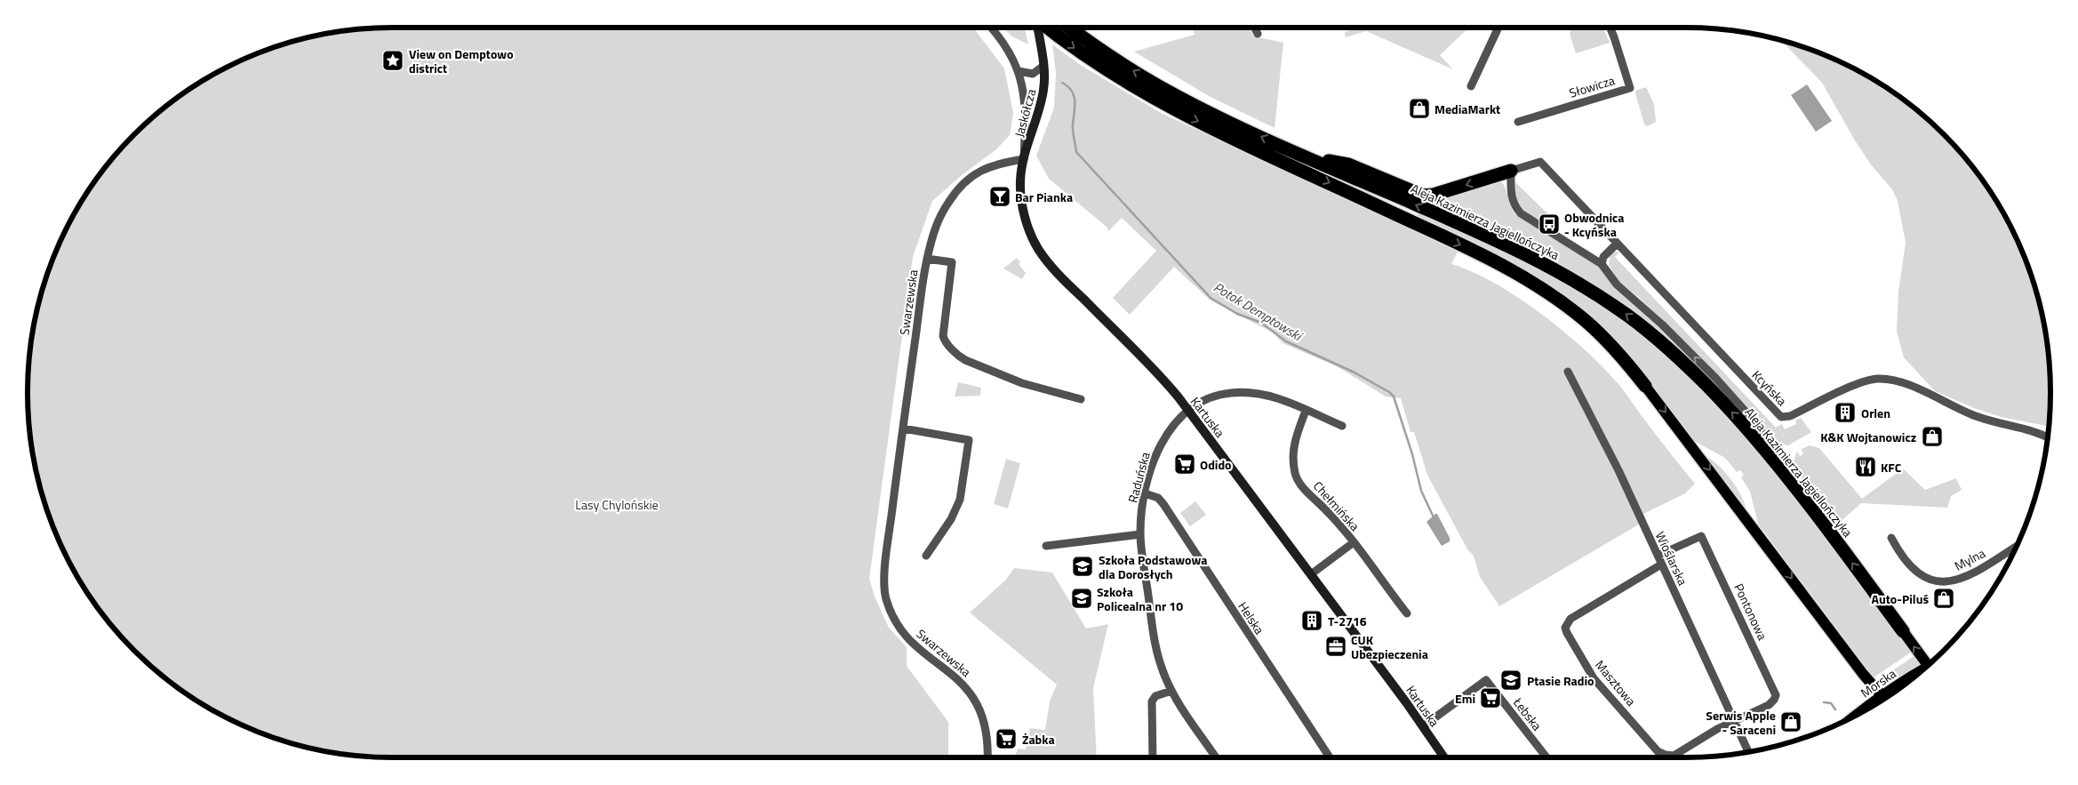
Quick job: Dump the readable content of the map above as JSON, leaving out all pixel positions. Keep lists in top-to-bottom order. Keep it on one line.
{"streets":{"highway":["Aleja Kazimierza Jagiellończyka"],"main road":["Morska"],"street":["Słowicza","Jaskółcza","Swarzewska","Kcyńska","Kartuska","Raduńska","Chełmińska","Wioślarska","Mylna","Pontonowa","Helska","Masztowa","Łebska"]},"crossings":[["Jaskółcza","Swarzewska"],["Jaskółcza","Kartuska"],["Swarzewska","Kartuska"],["Kartuska","Raduńska"],["Kartuska","Chełmińska"],["Kartuska","Łebska"],["Raduńska","Helska"],["Wioślarska","Pontonowa"],["Wioślarska","Masztowa"],["Pontonowa","Masztowa"]],"water":["Potok Demptowski"],"parks":["Lasy Chylońskie"],"places":{"place":["View on Demptowo district"],"shop":["MediaMarkt","K&K Wojtanowicz","Auto-Piluś","Serwis Apple - Saraceni"],"bar":["Bar Pianka"],"bus stop":["Obwodnica - Kcyńska"],"building":["Orlen","T-2716"],"supermarket":["Odido","Emi","Żabka"],"restaurant":["KFC"],"school or university":["Szkoła Podstawowa dla Dorosłych","Szkoła Policealna nr 10","Ptasie Radio"],"office":["CUK Ubezpieczenia"]}}
